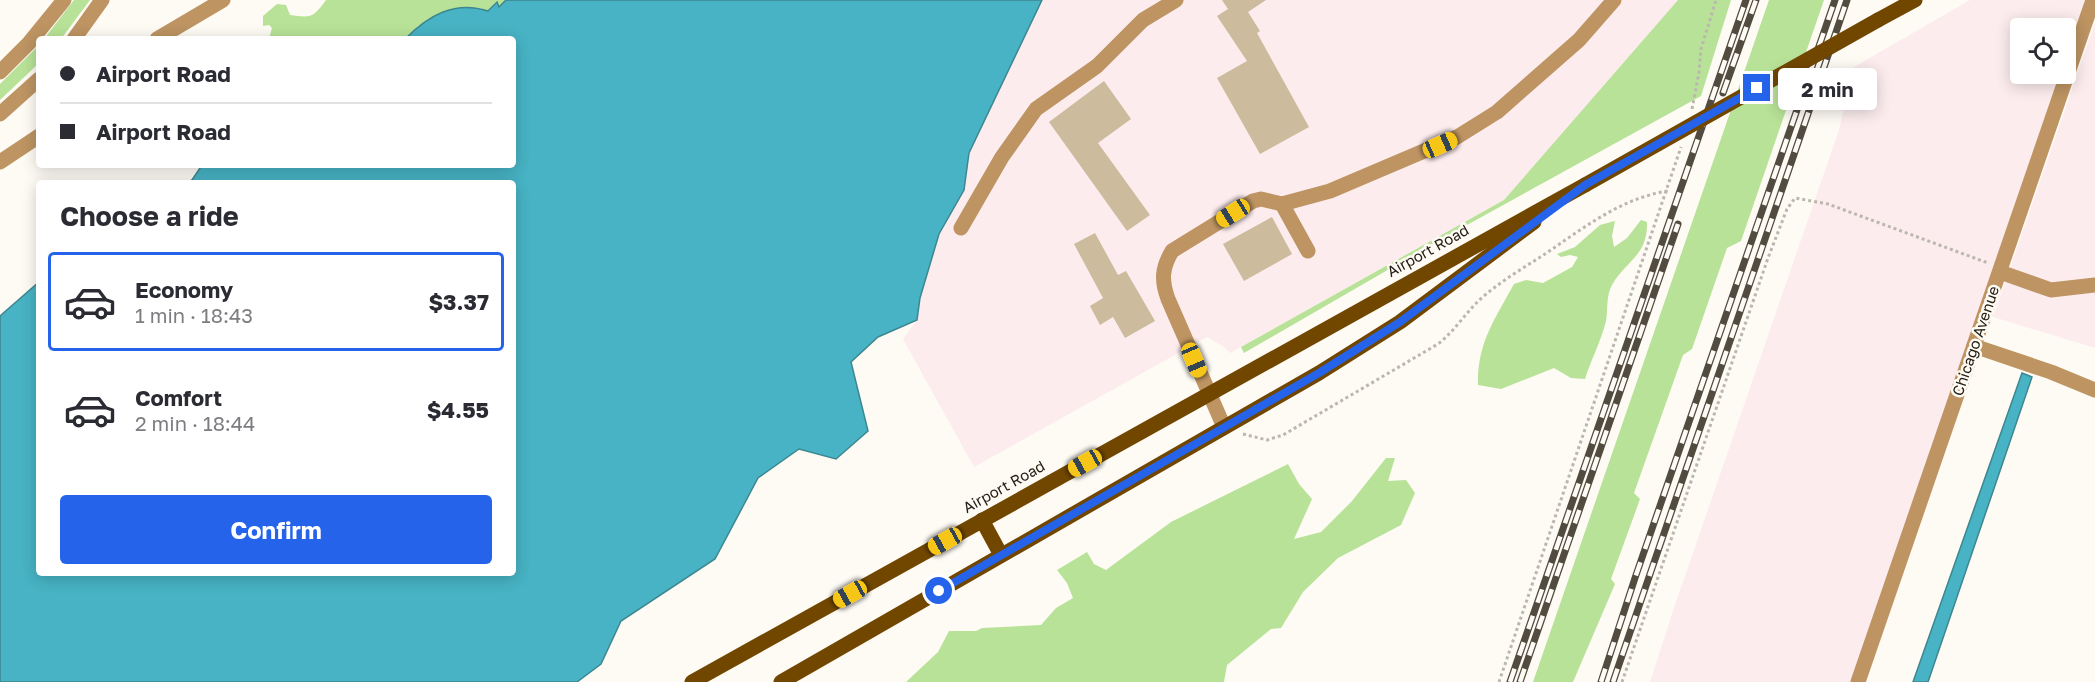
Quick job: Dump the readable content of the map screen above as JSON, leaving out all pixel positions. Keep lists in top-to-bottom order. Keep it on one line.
{"streets":{"main road":["Airport Road"],"street":["Chicago Avenue"]},"page":{"banner":["Airport Road","Airport Road"],"bubble":"2 min","heading":"Choose a ride","list":[{"name":"Economy","note":"1 min · 18:43","value":"$3.37"},{"name":"Comfort","note":"2 min · 18:44","value":"$4.55"}],"buttons":"Confirm"}}
